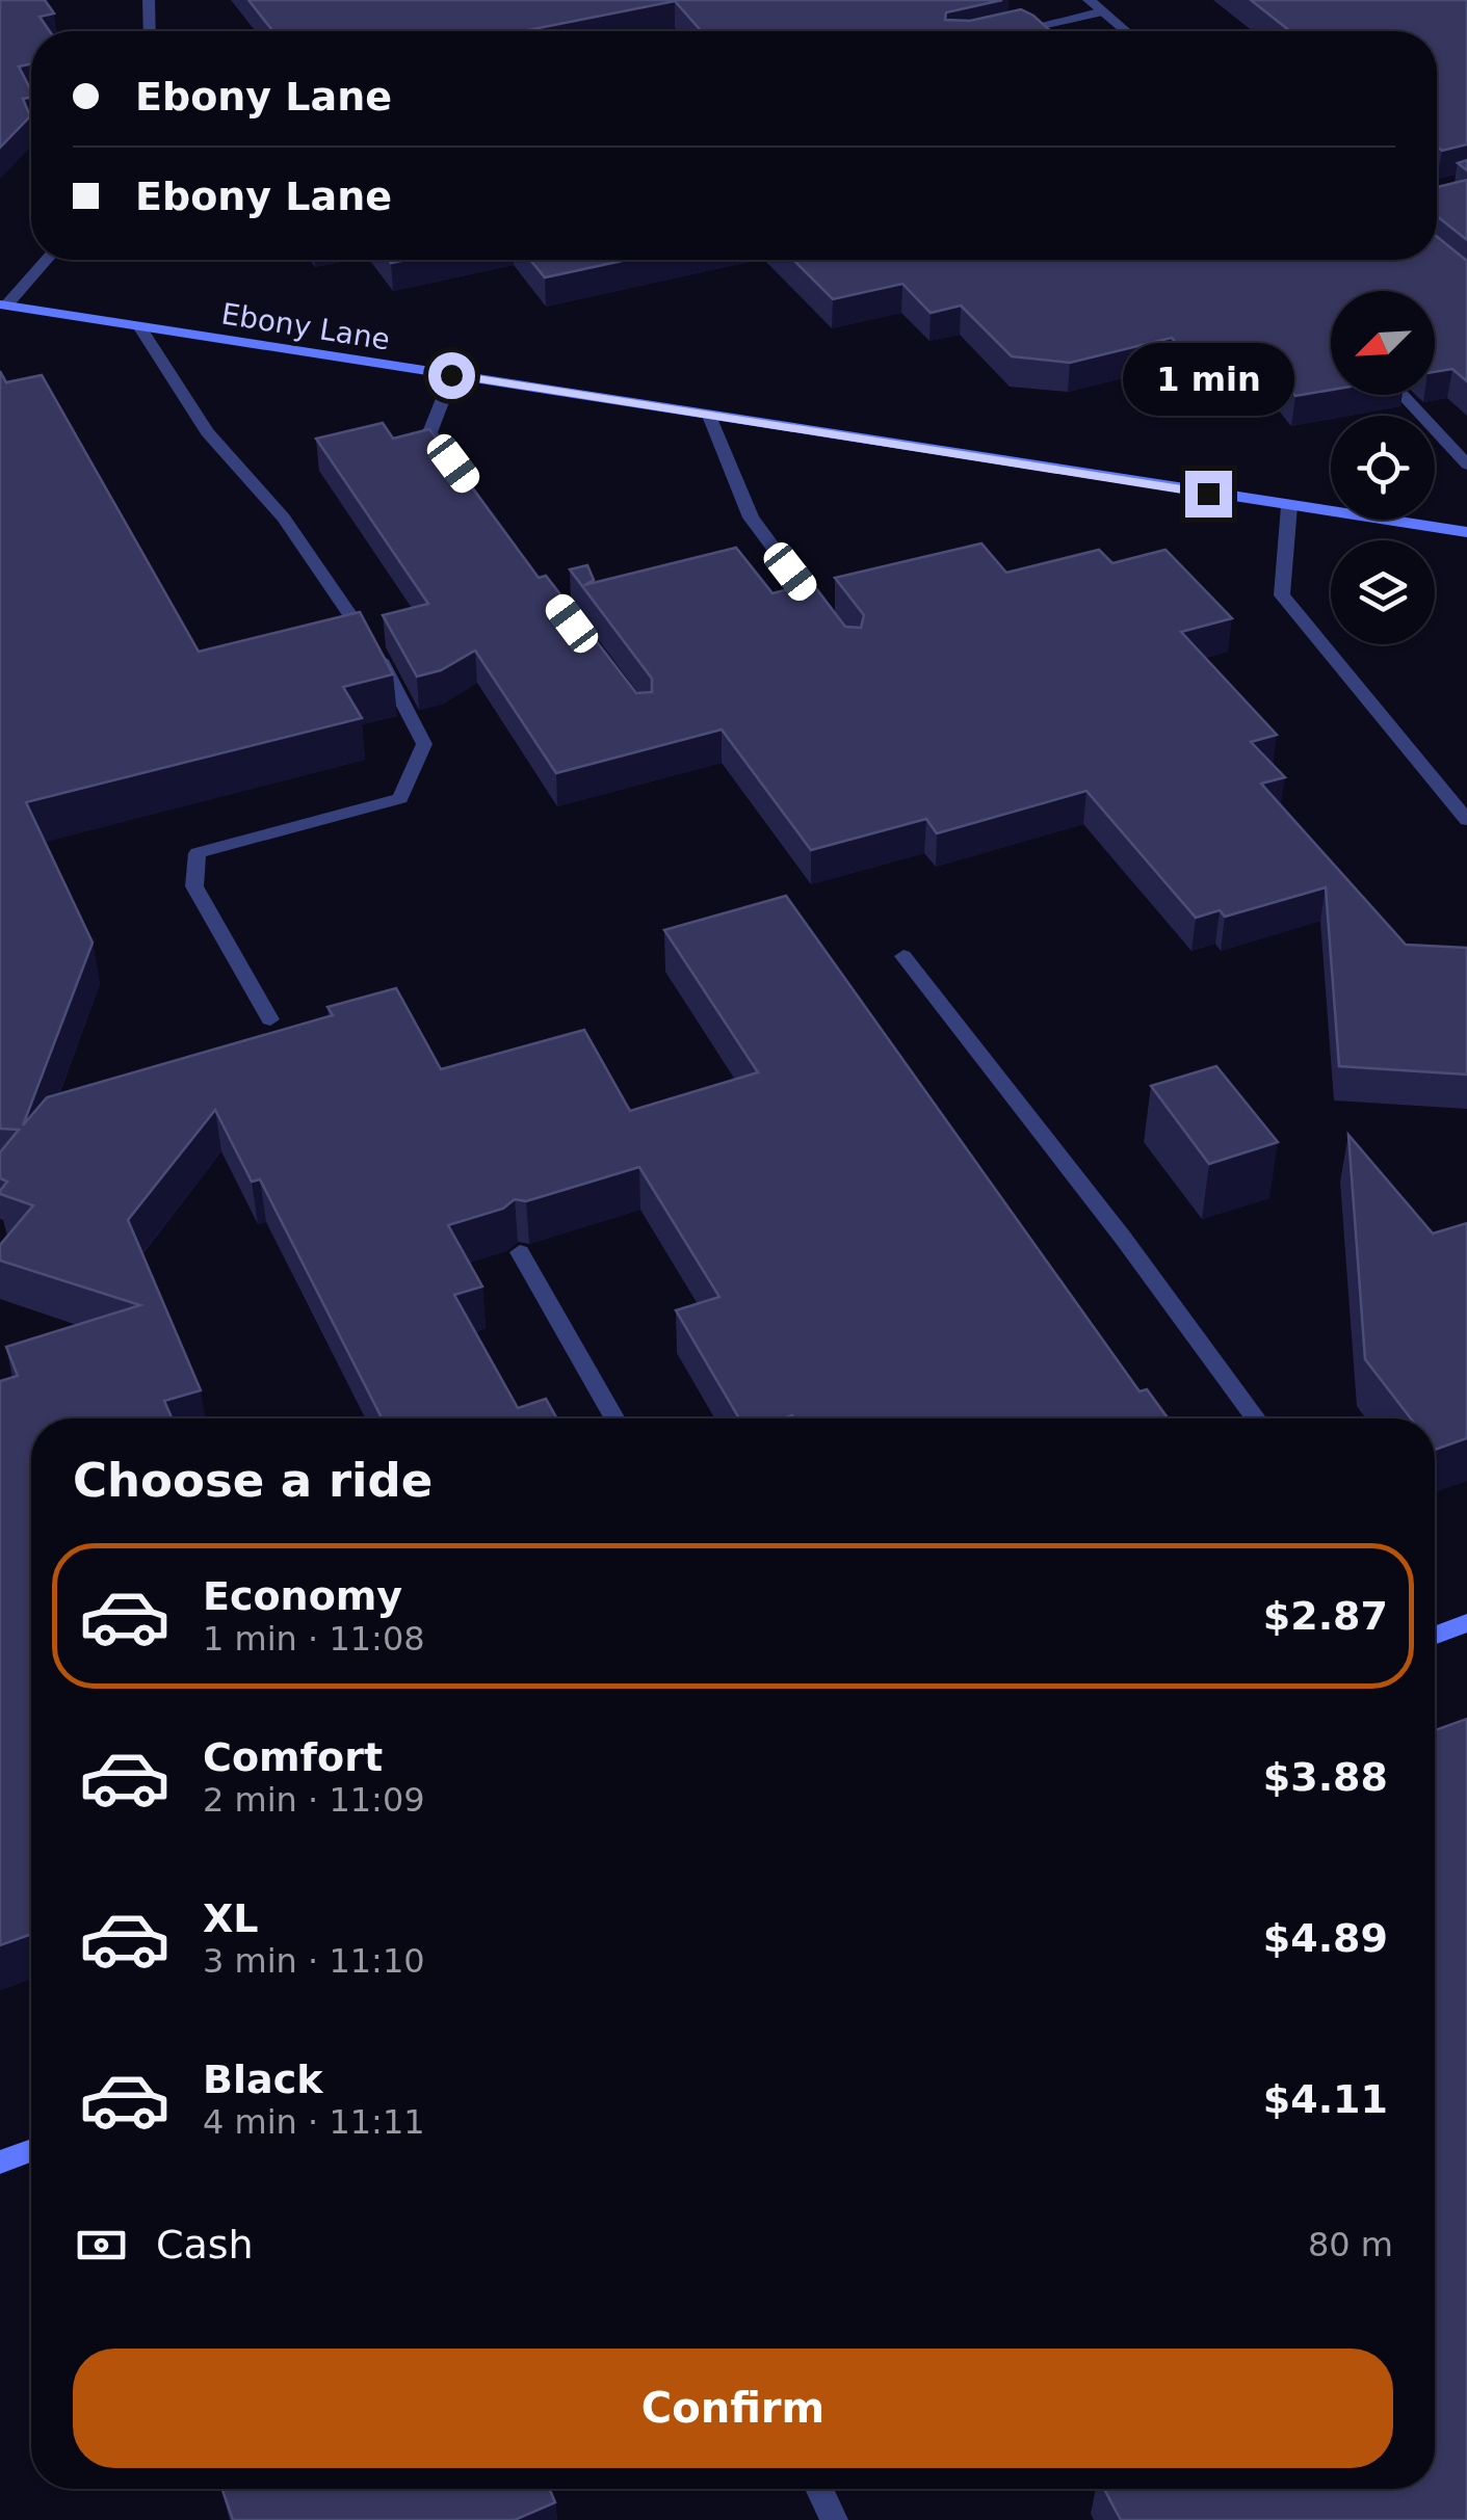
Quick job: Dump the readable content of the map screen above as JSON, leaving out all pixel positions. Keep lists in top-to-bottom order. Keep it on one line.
{"streets":{"street":["Ebony Lane"]},"north":"bottom left","page":{"banner":["Ebony Lane","Ebony Lane"],"bubble":"1 min","heading":"Choose a ride","list":[{"name":"Economy","note":"1 min · 11:08","value":"$2.87"},{"name":"Comfort","note":"2 min · 11:09","value":"$3.88"},{"name":"XL","note":"3 min · 11:10","value":"$4.89"},{"name":"Black","note":"4 min · 11:11","value":"$4.11"}],"pay":["Cash","80 m"],"buttons":"Confirm"}}
